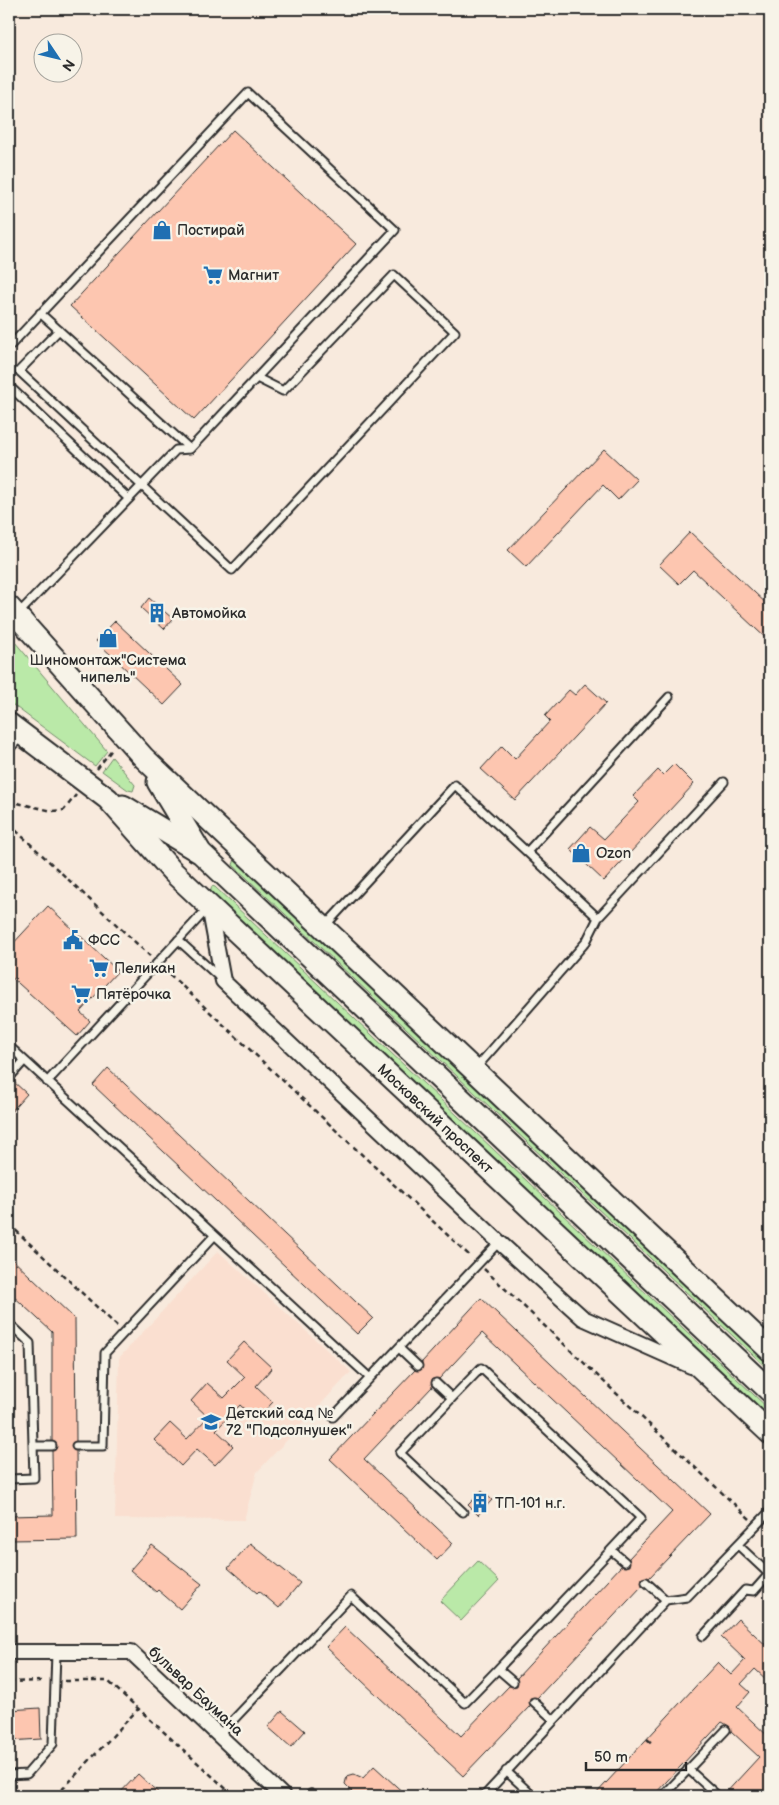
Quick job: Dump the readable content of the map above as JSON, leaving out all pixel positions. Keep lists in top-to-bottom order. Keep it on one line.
{"streets":{"main road":["Московский проспект"],"street":["бульвар Баумана"]},"places":{"shop":["Постирай","Шиномонтаж\"Система нипель\"","Ozon"],"supermarket":["Магнит","Пеликан","Пятёрочка"],"building":["Автомойка","ТП-101 н.г."],"public building":["ФСС"],"school or university":["Детский сад № 72 \"Подсолнушек\""]},"scale_bar":"50 m","north":"bottom right"}
